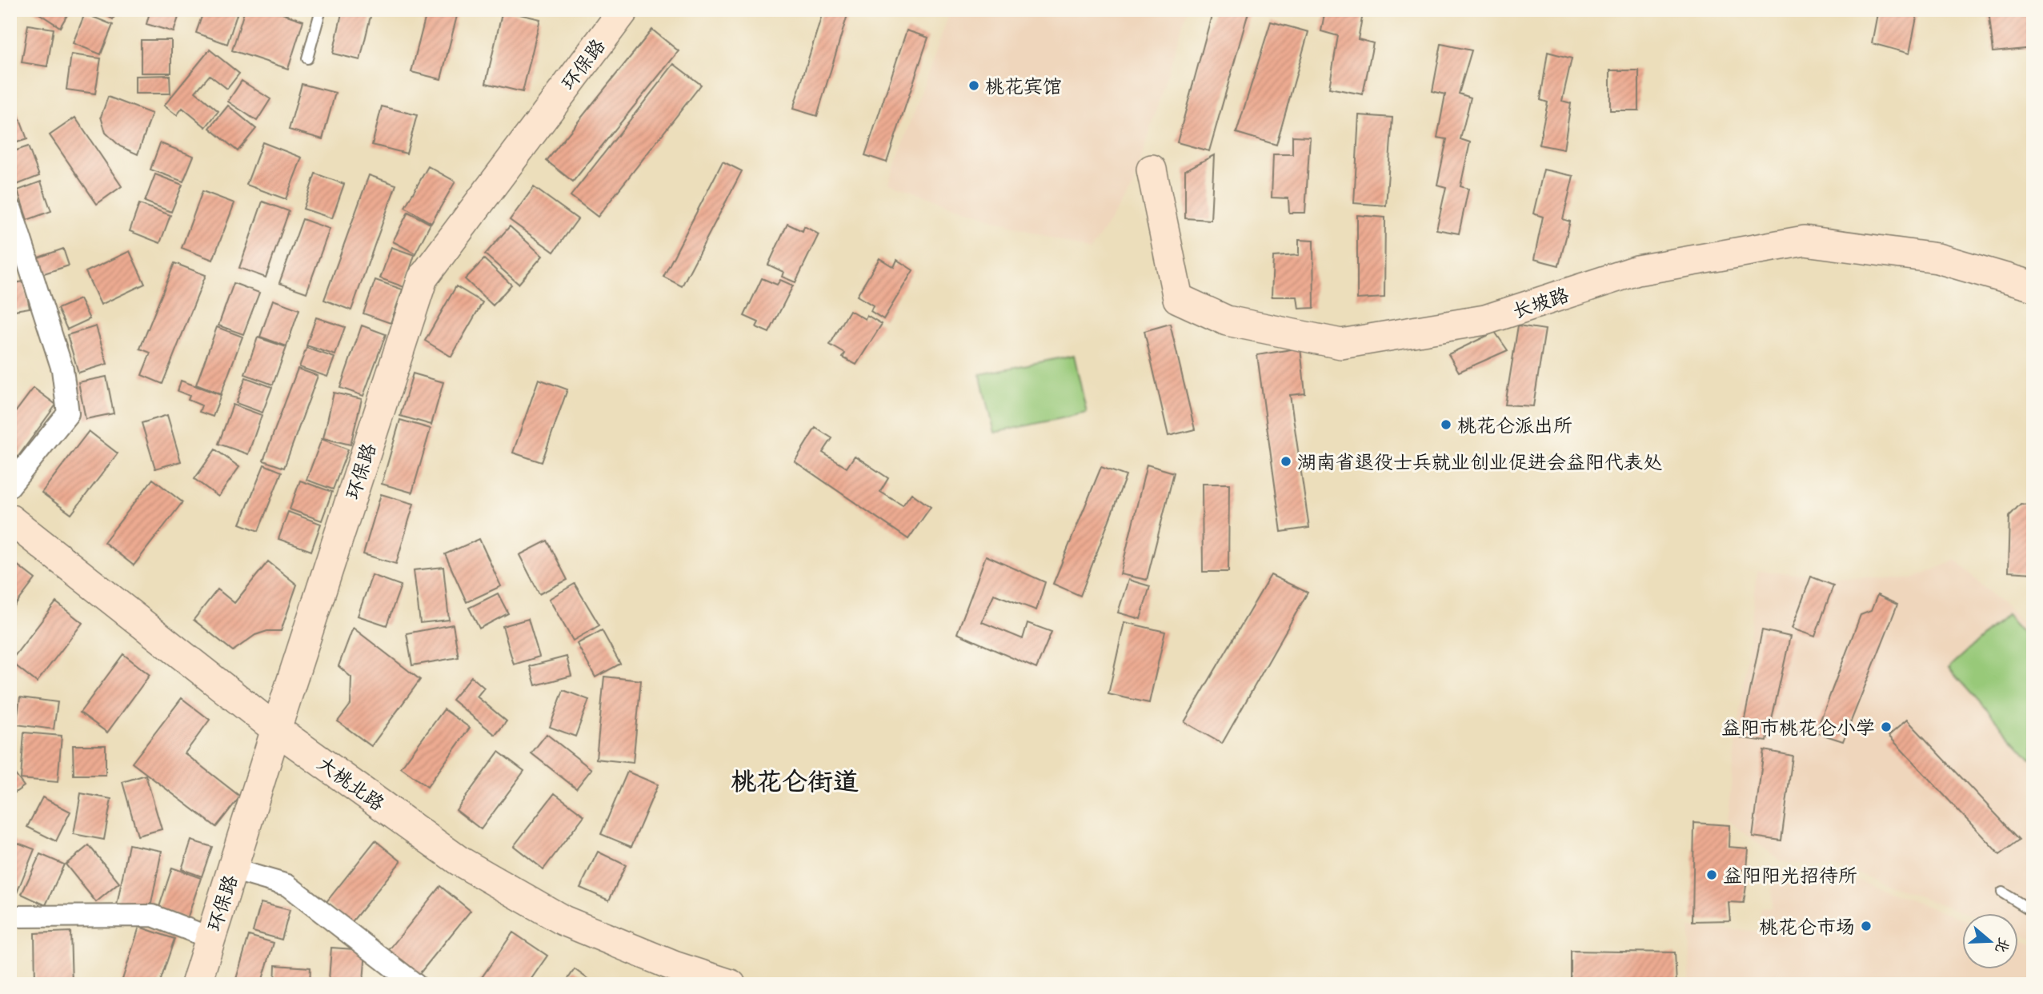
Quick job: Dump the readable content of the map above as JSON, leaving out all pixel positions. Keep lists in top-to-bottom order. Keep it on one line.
{"streets":{"street":["环保路","长坡路","大桃北路"]},"crossings":[["环保路","大桃北路"]],"districts":["桃花仑街道"],"places":["桃花宾馆","桃花仑派出所","湖南省退役士兵就业创业促进会益阳代表处","益阳市桃花仑小学","益阳阳光招待所","桃花仑市场"],"north":"right"}
